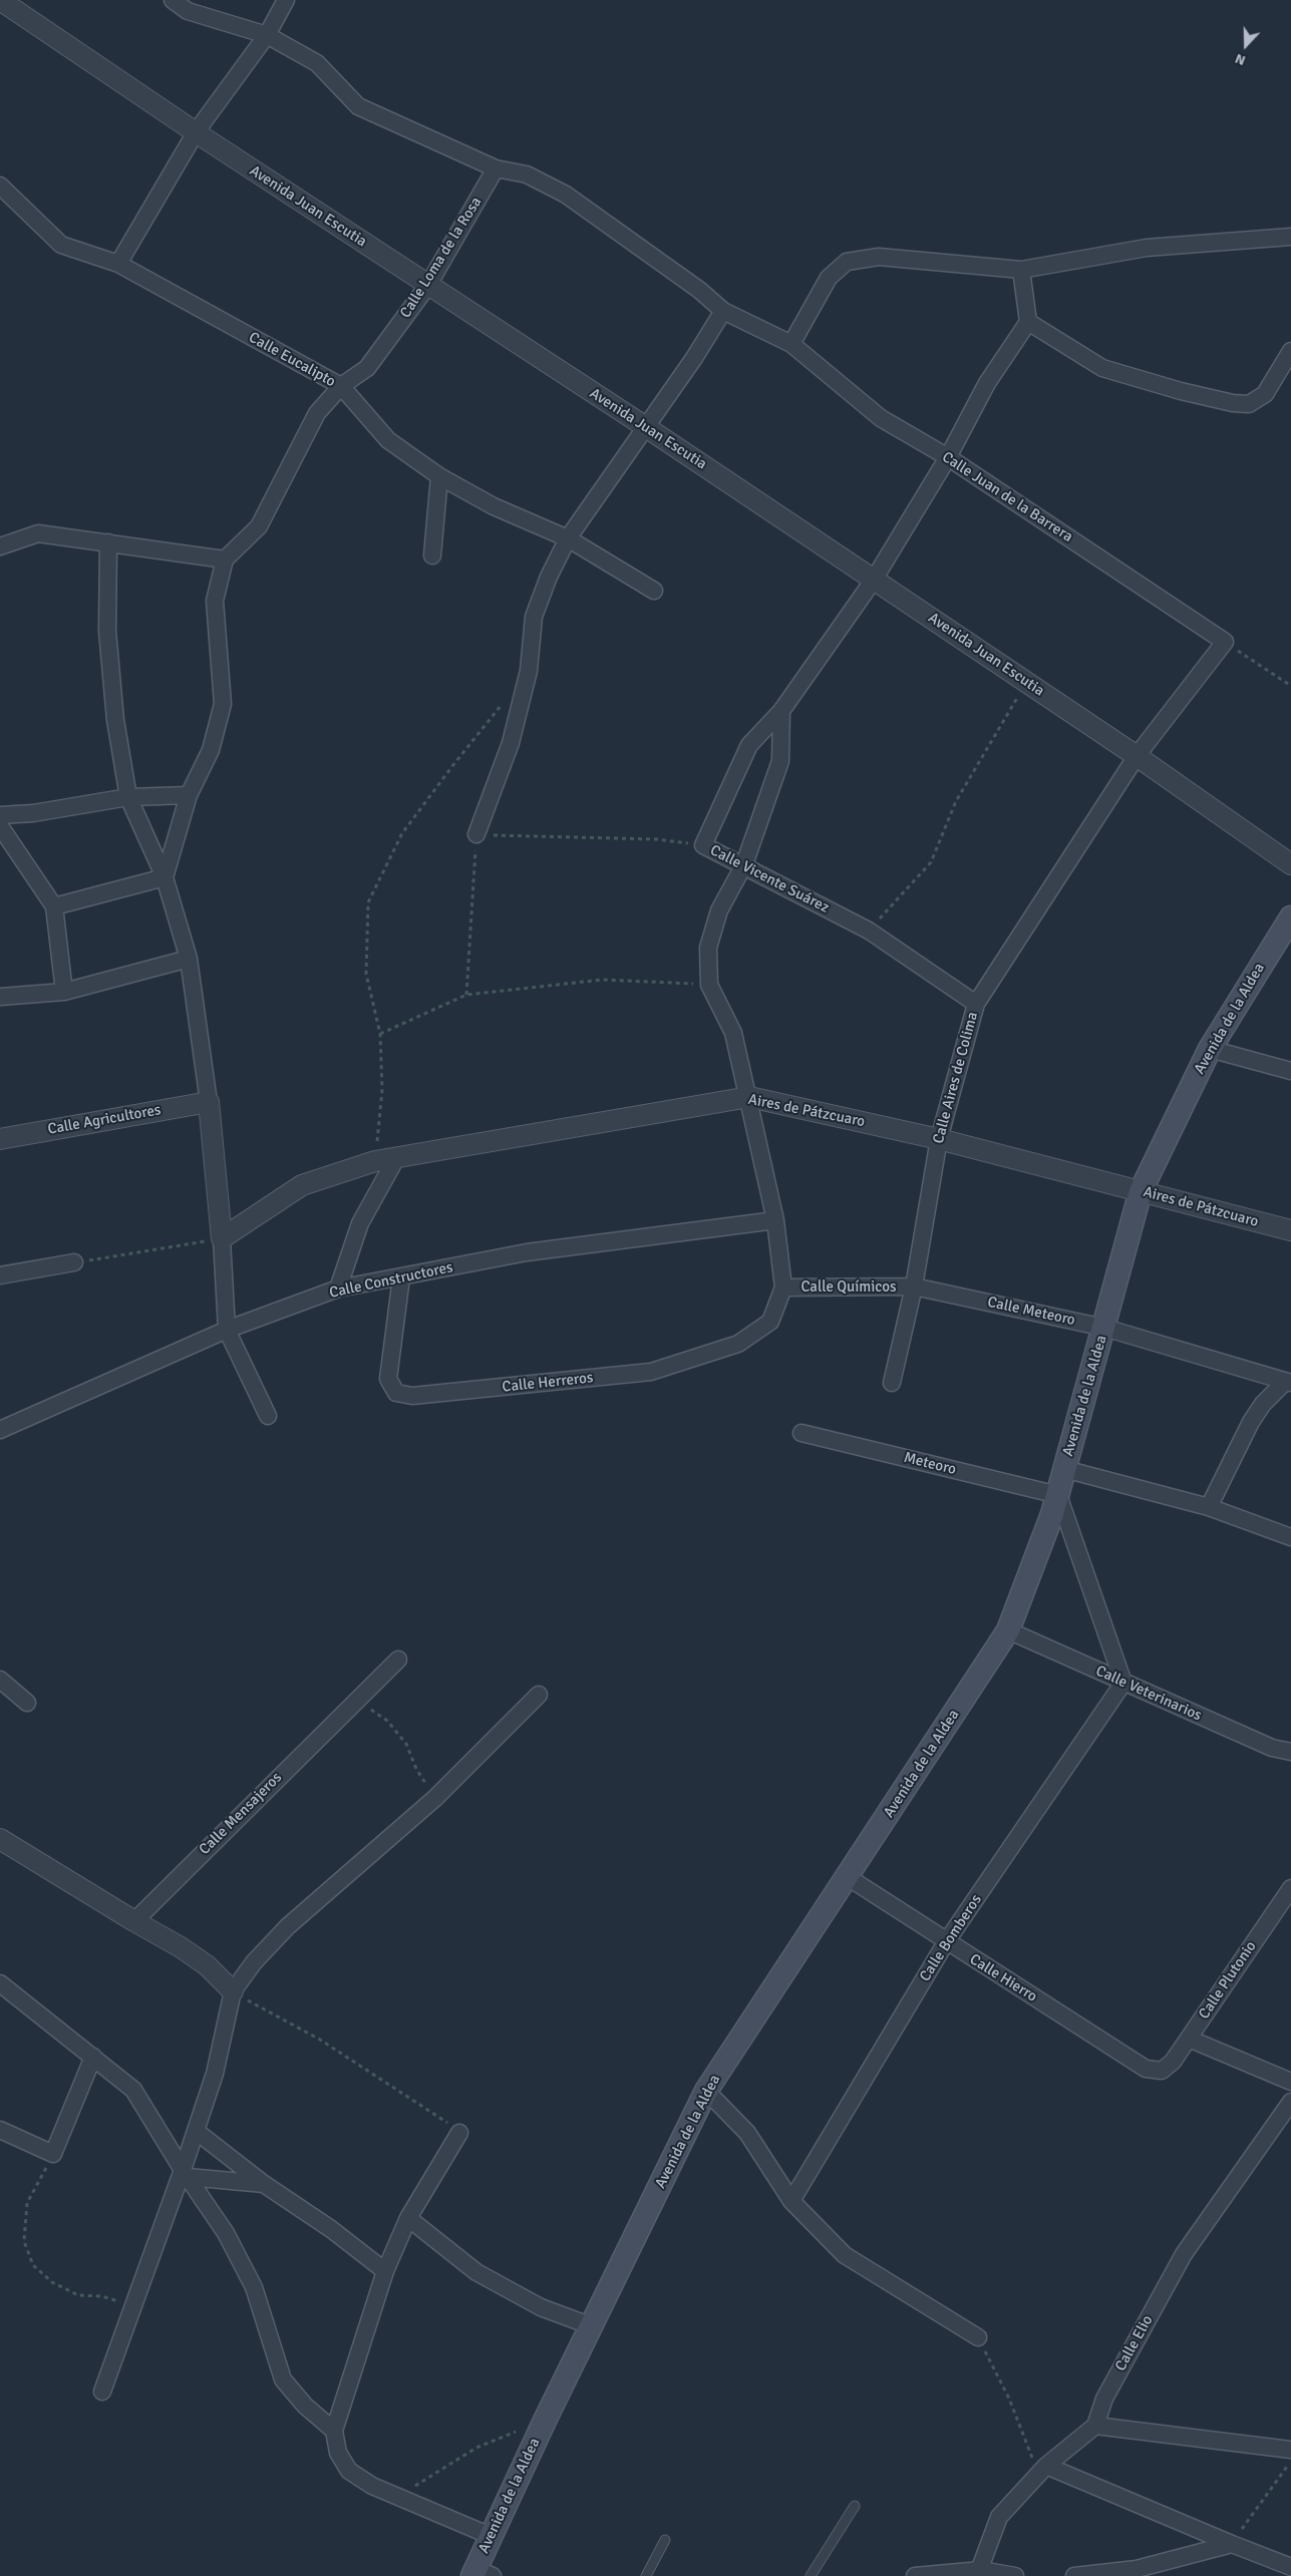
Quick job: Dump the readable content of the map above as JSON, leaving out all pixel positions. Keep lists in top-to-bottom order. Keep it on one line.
{"streets":{"main road":["Avenida de la Aldea"],"street":["Avenida Juan Escutia","Calle Loma de la Rosa","Calle Eucalipto","Calle Juan de la Barrera","Calle Vicente Suárez","Calle Aires de Colima","Aires de Pátzcuaro","Calle Agricultores","Calle Constructores","Calle Químicos","Calle Meteoro","Calle Herreros","Meteoro","Calle Veterinarios","Calle Mensajeros","Calle Bomberos","Calle Hierro","Calle Plutonio","Calle Elio"]},"crossings":[["Avenida Juan Escutia","Calle Loma de la Rosa"],["Avenida Juan Escutia","Calle Aires de Colima"],["Calle Loma de la Rosa","Calle Eucalipto"],["Calle Loma de la Rosa","Calle Juan de la Barrera"],["Calle Juan de la Barrera","Calle Aires de Colima"],["Calle Vicente Suárez","Calle Aires de Colima"],["Avenida de la Aldea","Aires de Pátzcuaro"],["Avenida de la Aldea","Calle Meteoro"],["Avenida de la Aldea","Meteoro"],["Avenida de la Aldea","Calle Veterinarios"],["Avenida de la Aldea","Calle Hierro"],["Calle Aires de Colima","Aires de Pátzcuaro"],["Calle Aires de Colima","Calle Químicos"],["Calle Aires de Colima","Calle Meteoro"],["Calle Constructores","Calle Herreros"],["Calle Químicos","Calle Meteoro"],["Calle Químicos","Calle Herreros"],["Calle Veterinarios","Calle Bomberos"],["Calle Bomberos","Calle Hierro"],["Calle Hierro","Calle Plutonio"]],"north":"bottom"}
